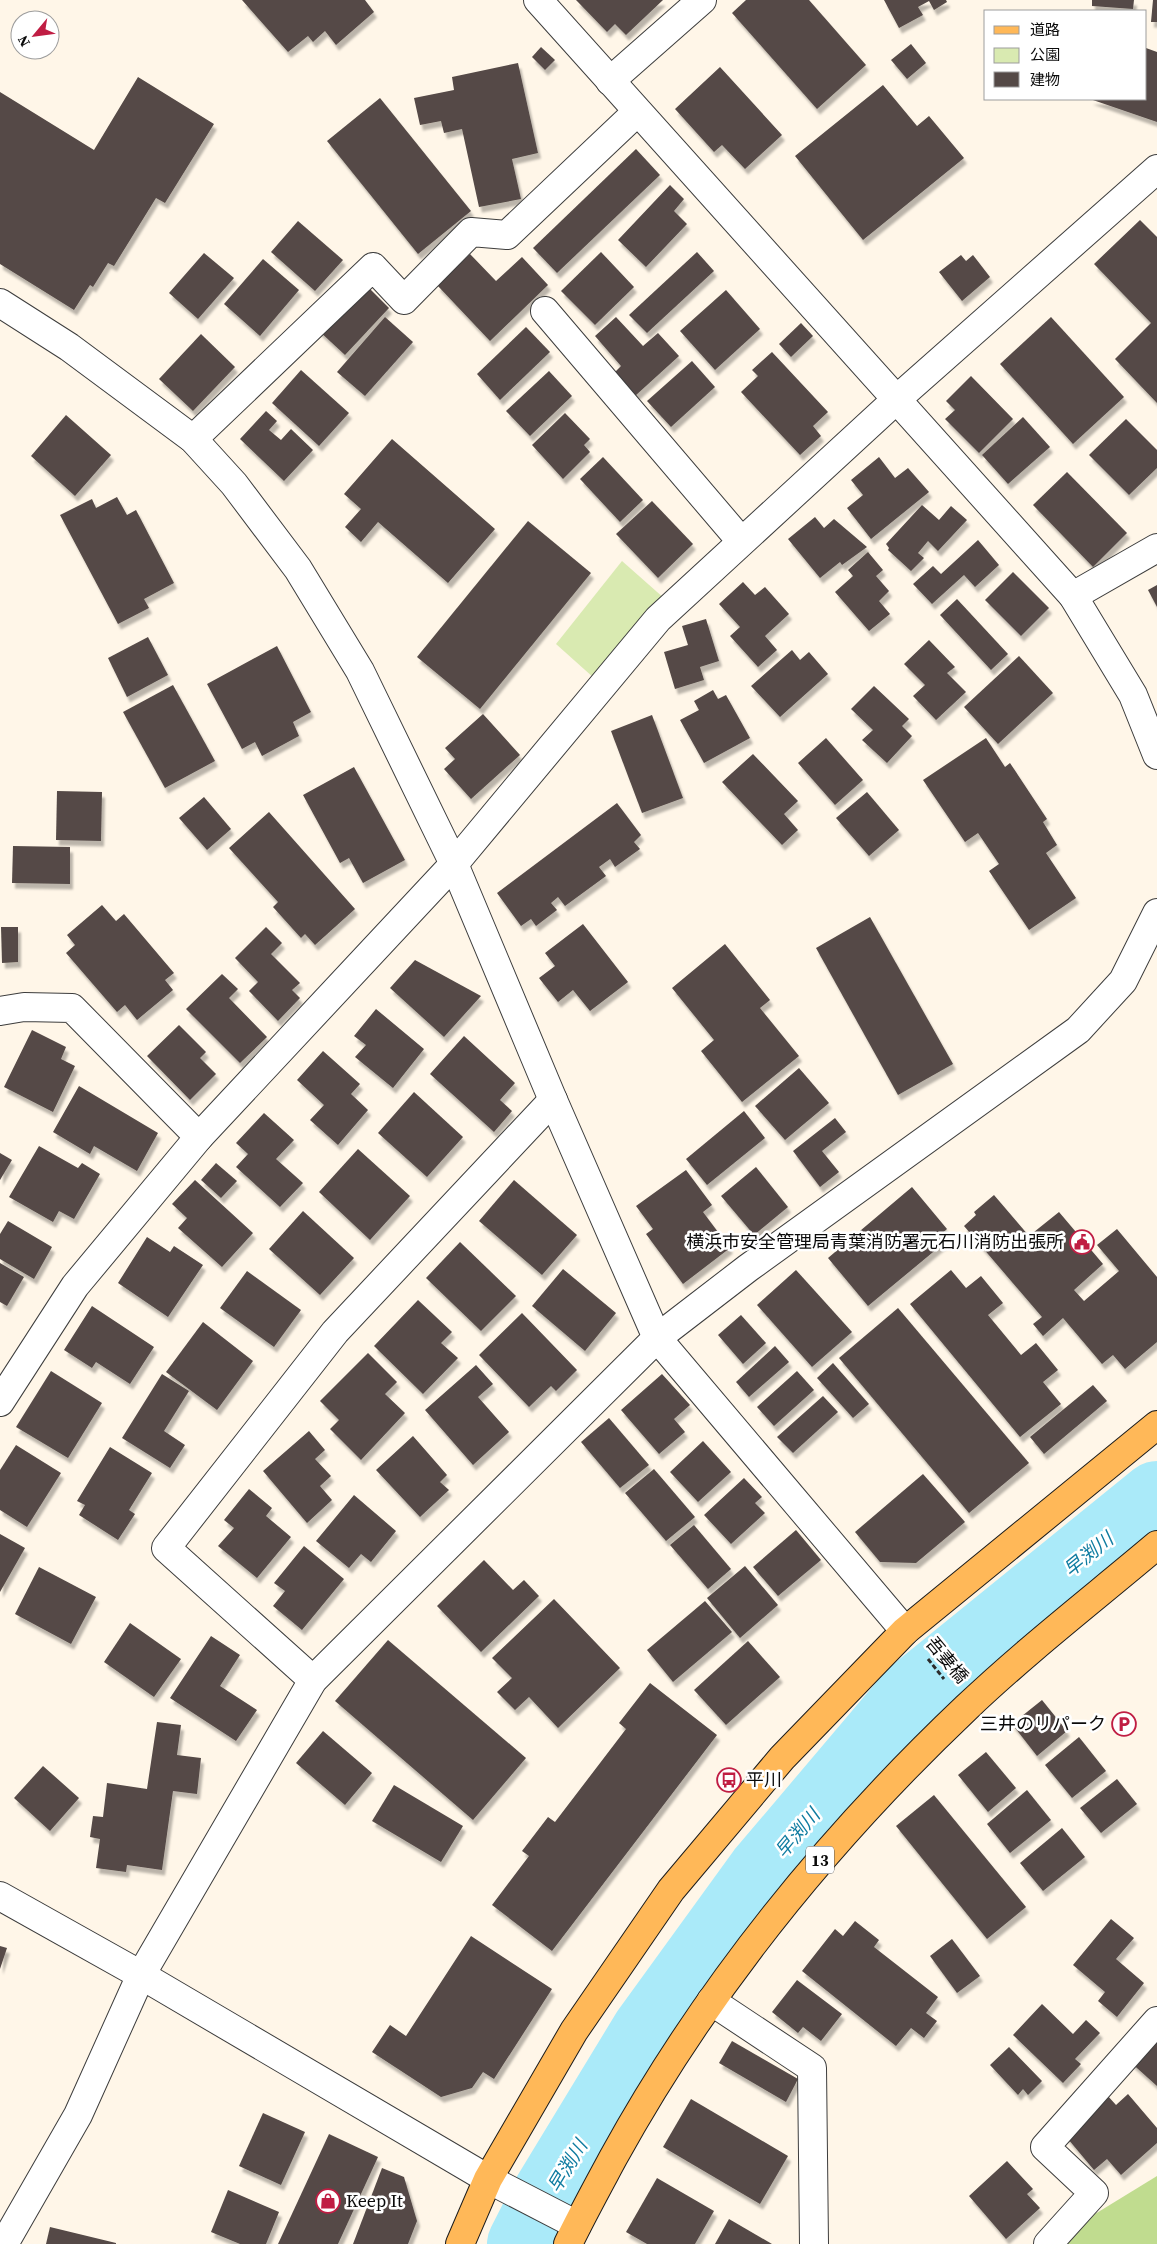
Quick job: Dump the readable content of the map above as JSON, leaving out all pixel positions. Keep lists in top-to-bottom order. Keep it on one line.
{"streets":{"main road":["13"],"path":["吾妻橋"]},"crossings":[["吾妻橋","13"]],"water":["早渕川"],"places":{"public building":["横浜市安全管理局青葉消防署元石川消防出張所"],"parking":["三井のリパーク"],"bus stop":["平川"],"shop":["Keep It"]},"legend":["道路","公園","建物"],"north":"bottom left"}
